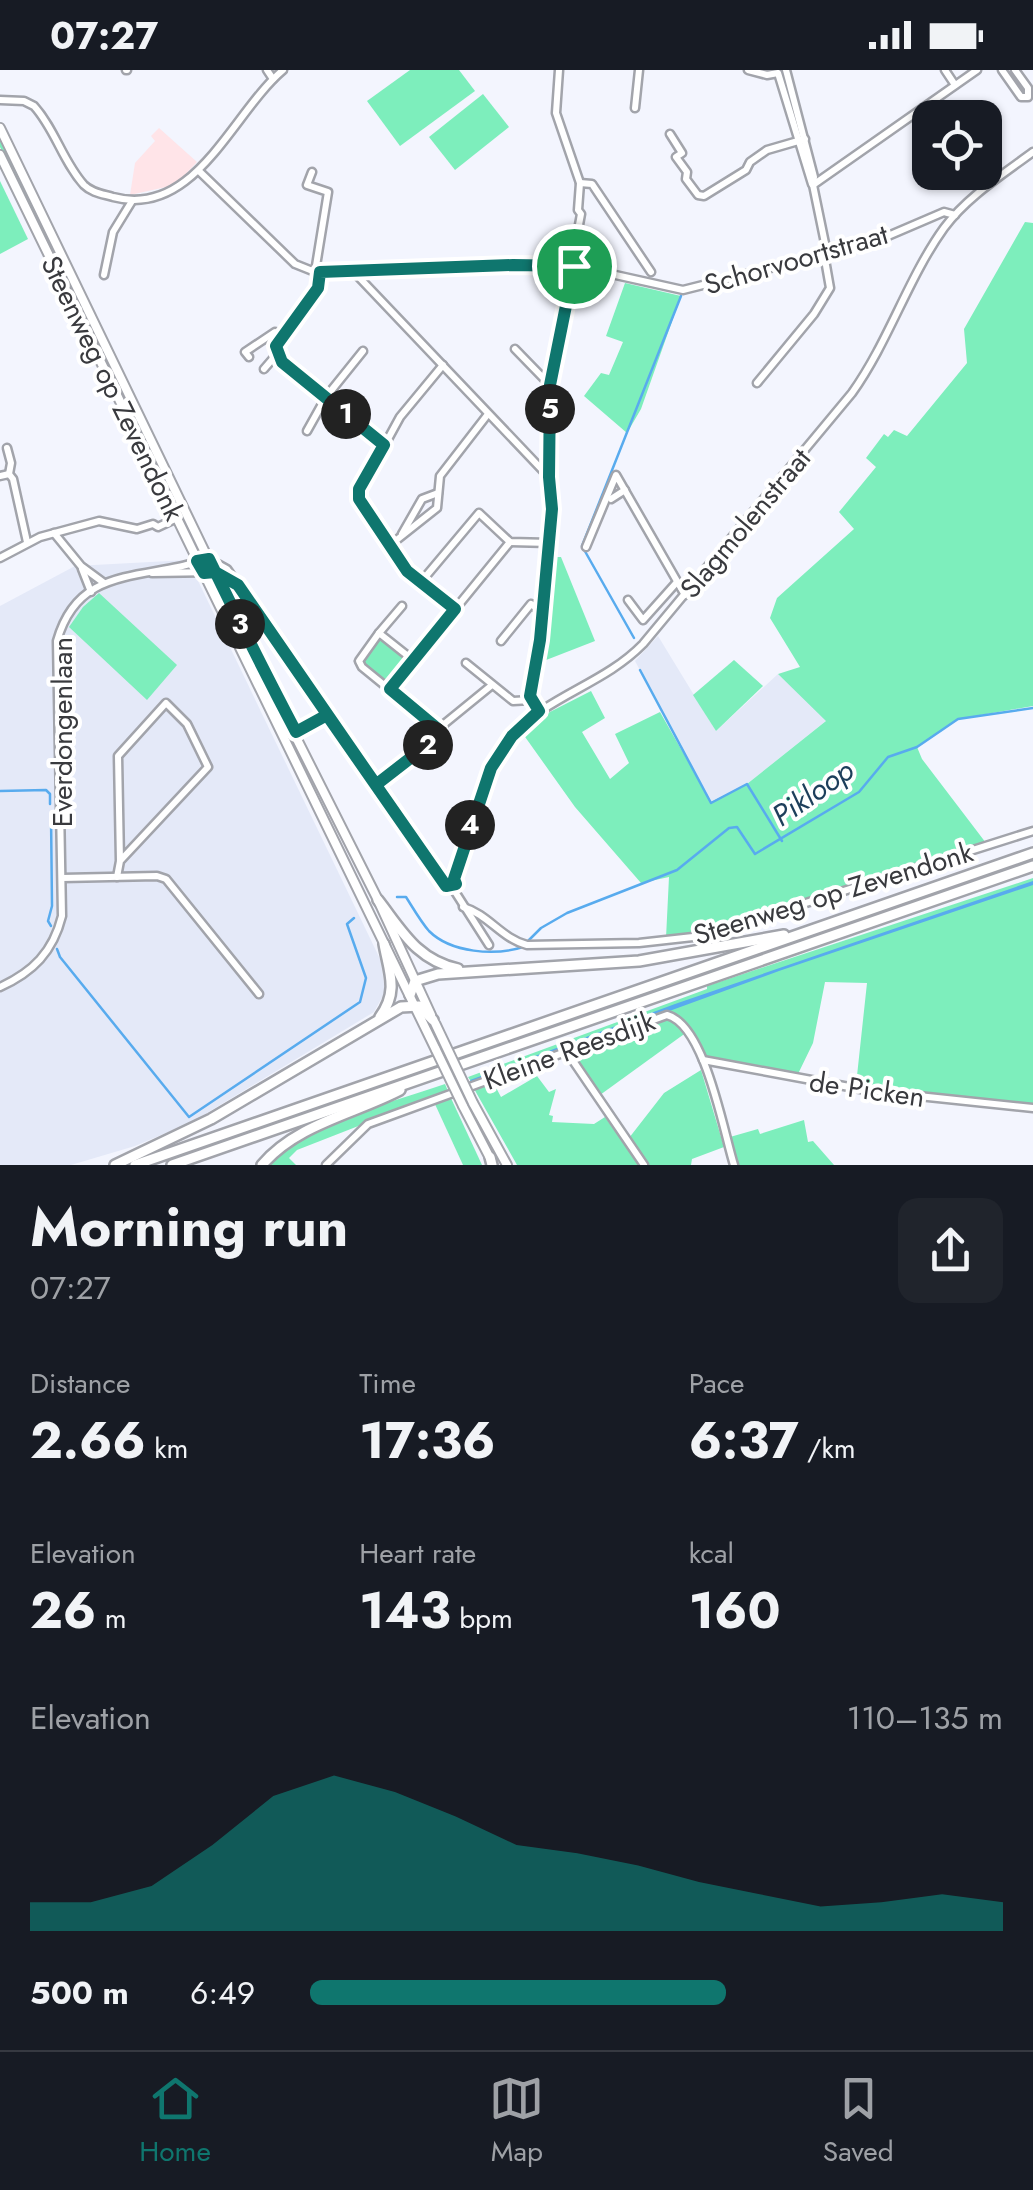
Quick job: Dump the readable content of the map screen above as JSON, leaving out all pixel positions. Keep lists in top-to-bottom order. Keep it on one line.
{"streets":{"main road":["Steenweg op Zevendonk"],"street":["Schorvoortstraat","Slagmolenstraat","Everdongenlaan","Kleine Reesdijk","de Picken"]},"crossings":[["Schorvoortstraat","Slagmolenstraat"],["Steenweg op Zevendonk","Slagmolenstraat"],["Steenweg op Zevendonk","Everdongenlaan"],["Kleine Reesdijk","de Picken"]],"water":["Pikloop"],"page":{"status":"07:27","pins":["5","1","3","2","4"],"heading":["Morning run","07:27"],"stats":[["Distance","2.66 km"],["Time","17:36"],["Pace","6:37 /km"],["Elevation","26 m"],["Heart rate","143 bpm"],["kcal","160"]],"chart":["Elevation","110–135 m"],"list":[{"name":"500 m","note":"6:49"}],"tabs":["Home","Map","Saved"]}}
